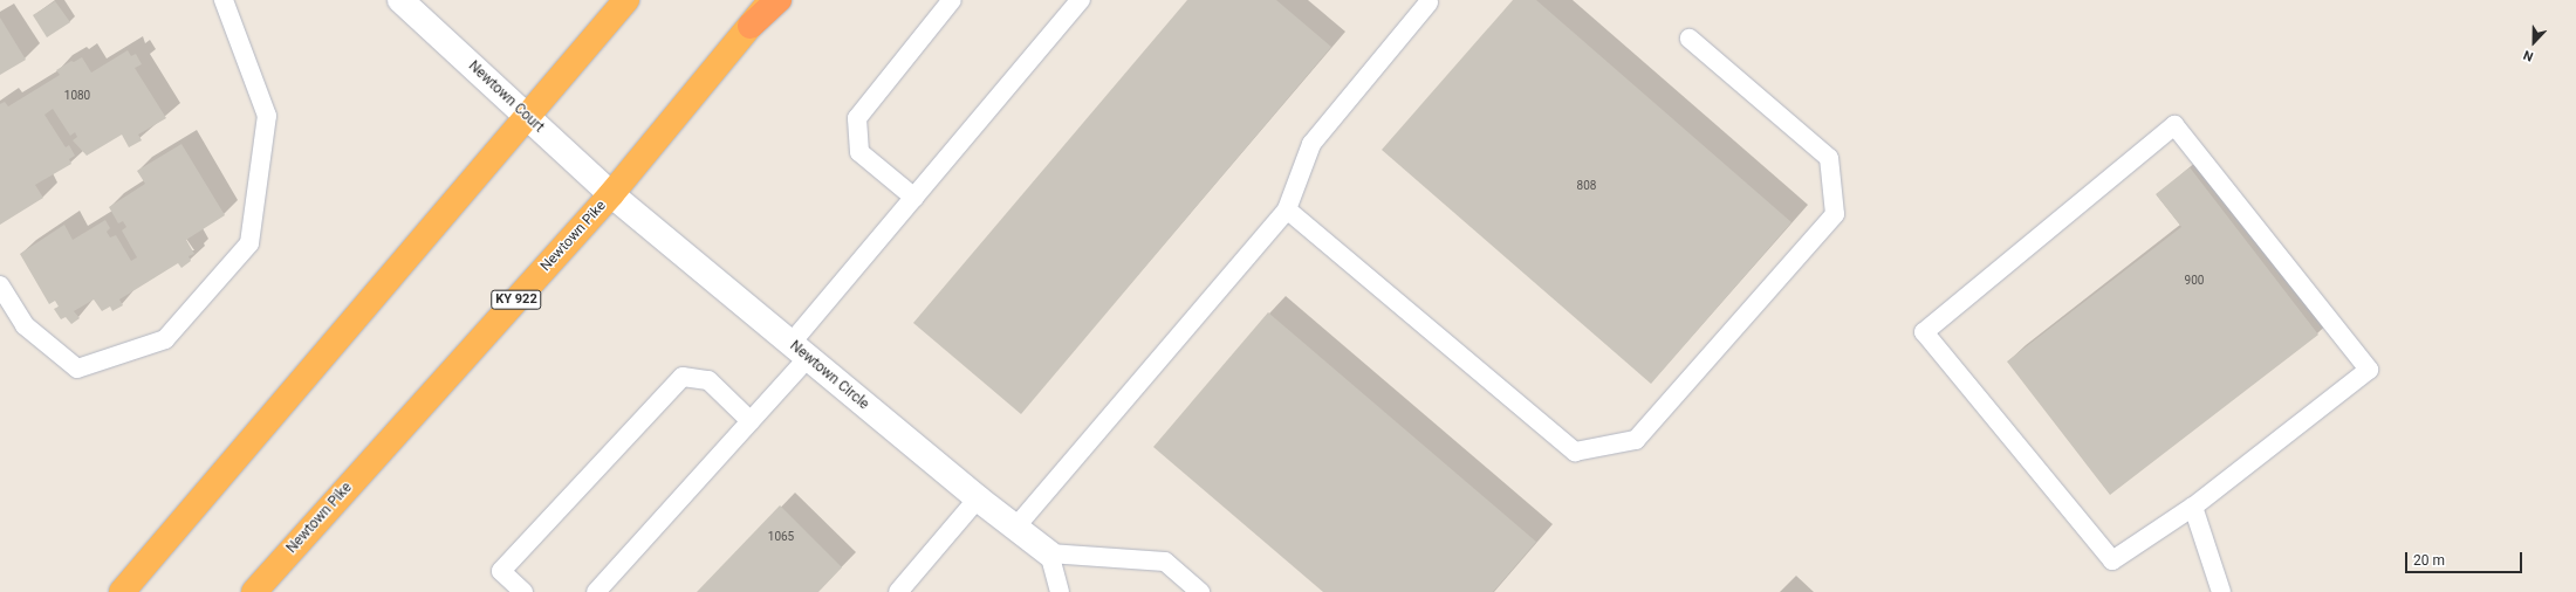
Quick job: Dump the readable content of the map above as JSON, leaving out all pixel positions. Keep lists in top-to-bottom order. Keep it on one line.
{"streets":{"highway":["Newtown Pike","KY 922"],"street":["Newtown Court","Newtown Circle"]},"crossings":[["Newtown Court","Newtown Pike"],["Newtown Court","Newtown Circle"],["Newtown Pike","Newtown Circle"]],"house_numbers":["1080","808","900","1065"],"scale_bar":"20 m","north":"bottom"}
